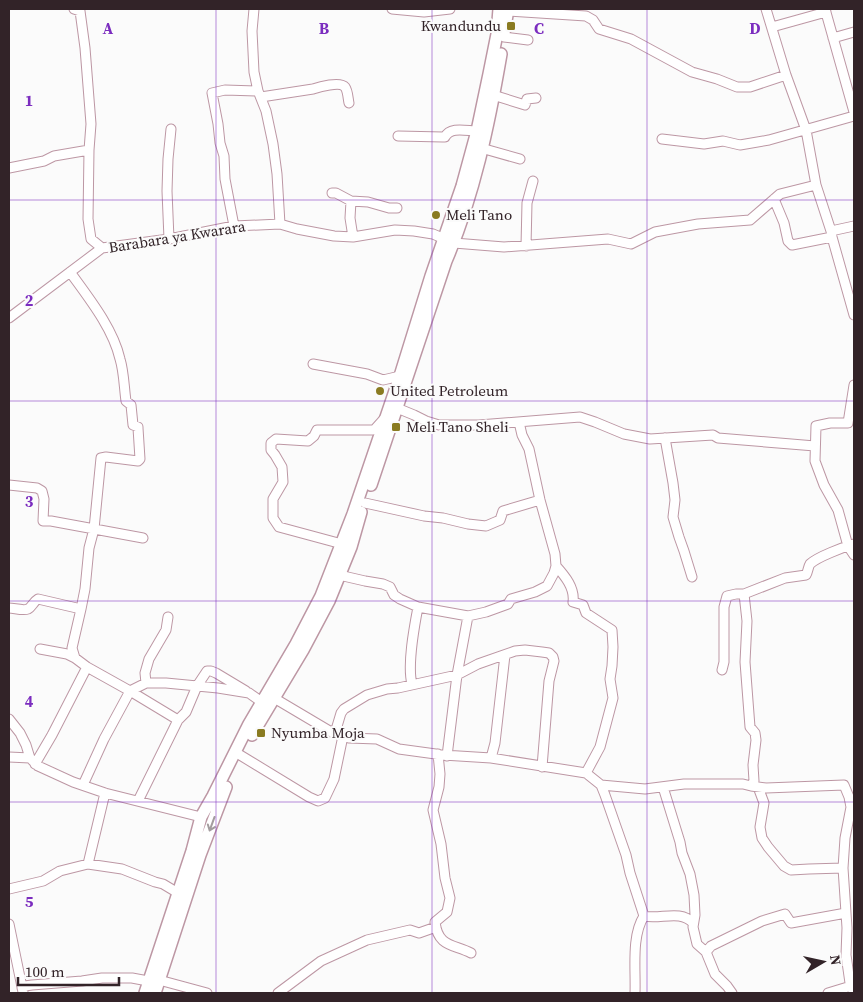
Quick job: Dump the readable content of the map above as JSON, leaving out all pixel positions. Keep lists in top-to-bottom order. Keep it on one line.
{"streets":{"street":["Barabara ya Kwarara"]},"places":{"transit":["Kwandundu","Meli Tano Sheli","Nyumba Moja"],"other":["Meli Tano","United Petroleum"]},"scale_bar":"100 m","north":"right","grid":{"columns":["A","B","C","D"],"rows":["1","2","3","4","5"]}}
